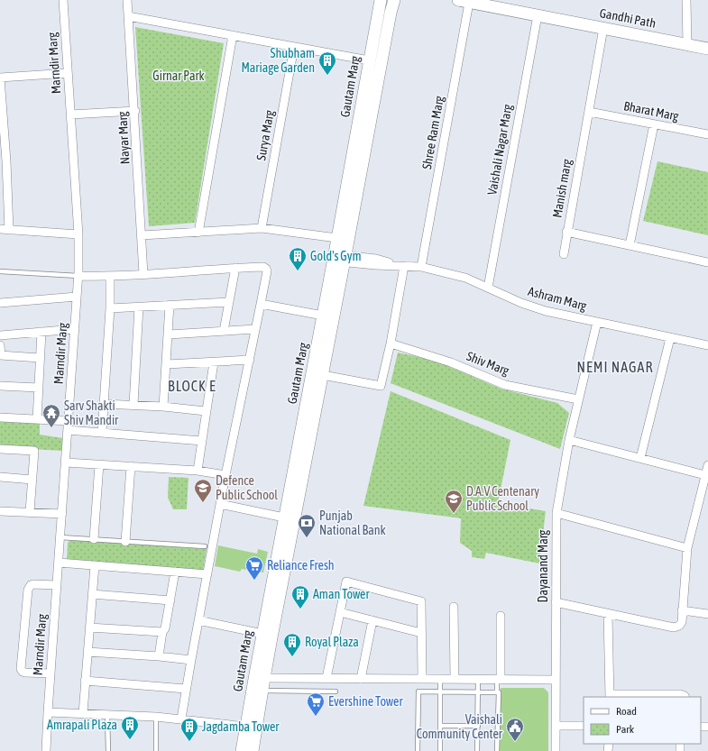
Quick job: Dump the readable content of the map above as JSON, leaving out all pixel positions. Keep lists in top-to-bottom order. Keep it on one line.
{"streets":{"street":["Gandhi Path","Marndir Marg","Gautam Marg","Bharat Marg","Shree Ram Marg","Surya Marg","Nayar Marg","Vaishali Nagar Marg","Manish marg","Ashram Marg","Shiv Marg","Dayanand Marg"]},"crossings":[["Gandhi Path","Shree Ram Marg"],["Gandhi Path","Vaishali Nagar Marg"],["Gandhi Path","Manish marg"],["Gautam Marg","Ashram Marg"],["Bharat Marg","Manish marg"],["Shree Ram Marg","Ashram Marg"],["Vaishali Nagar Marg","Ashram Marg"],["Ashram Marg","Dayanand Marg"],["Shiv Marg","Dayanand Marg"]],"districts":["NEMI NAGAR","BLOCK E"],"parks":["Girnar Park"],"places":{"building":["Shubham Mariage Garden","Gold's Gym","Aman Tower","Royal Plaza","Amrapali Plaza","Jagdamba Tower"],"temple":["Sarv Shakti Shiv Mandir"],"school or university":["Defence Public School","D.A.V Centenary Public School"],"bank":["Punjab National Bank"],"supermarket":["Reliance Fresh","Evershine Tower"],"public building":["Vaishali Community Center"]},"legend":["Road","Park"]}
